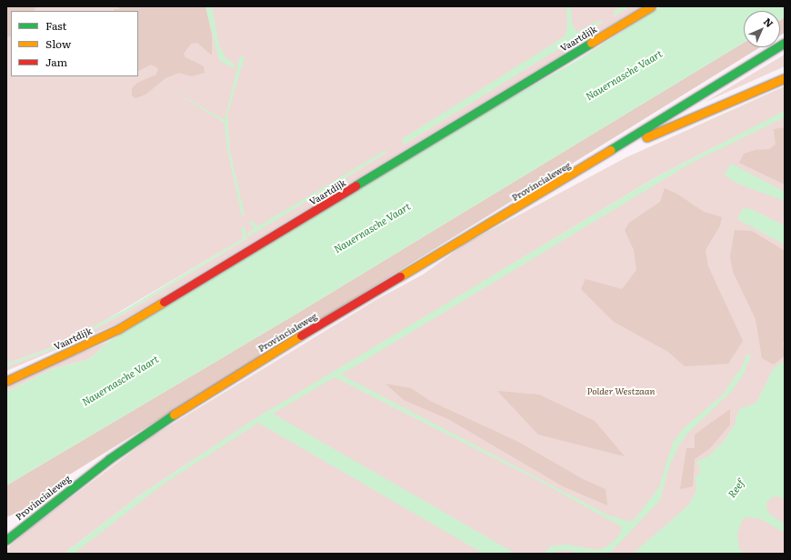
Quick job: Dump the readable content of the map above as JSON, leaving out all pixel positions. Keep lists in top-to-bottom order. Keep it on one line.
{"streets":{"main road":["Vaartdijk","Provincialeweg"]},"water":["Nauernasche Vaart","Reef"],"parks":["Polder Westzaan"],"legend":["Fast","Slow","Jam"],"north":"top right"}
